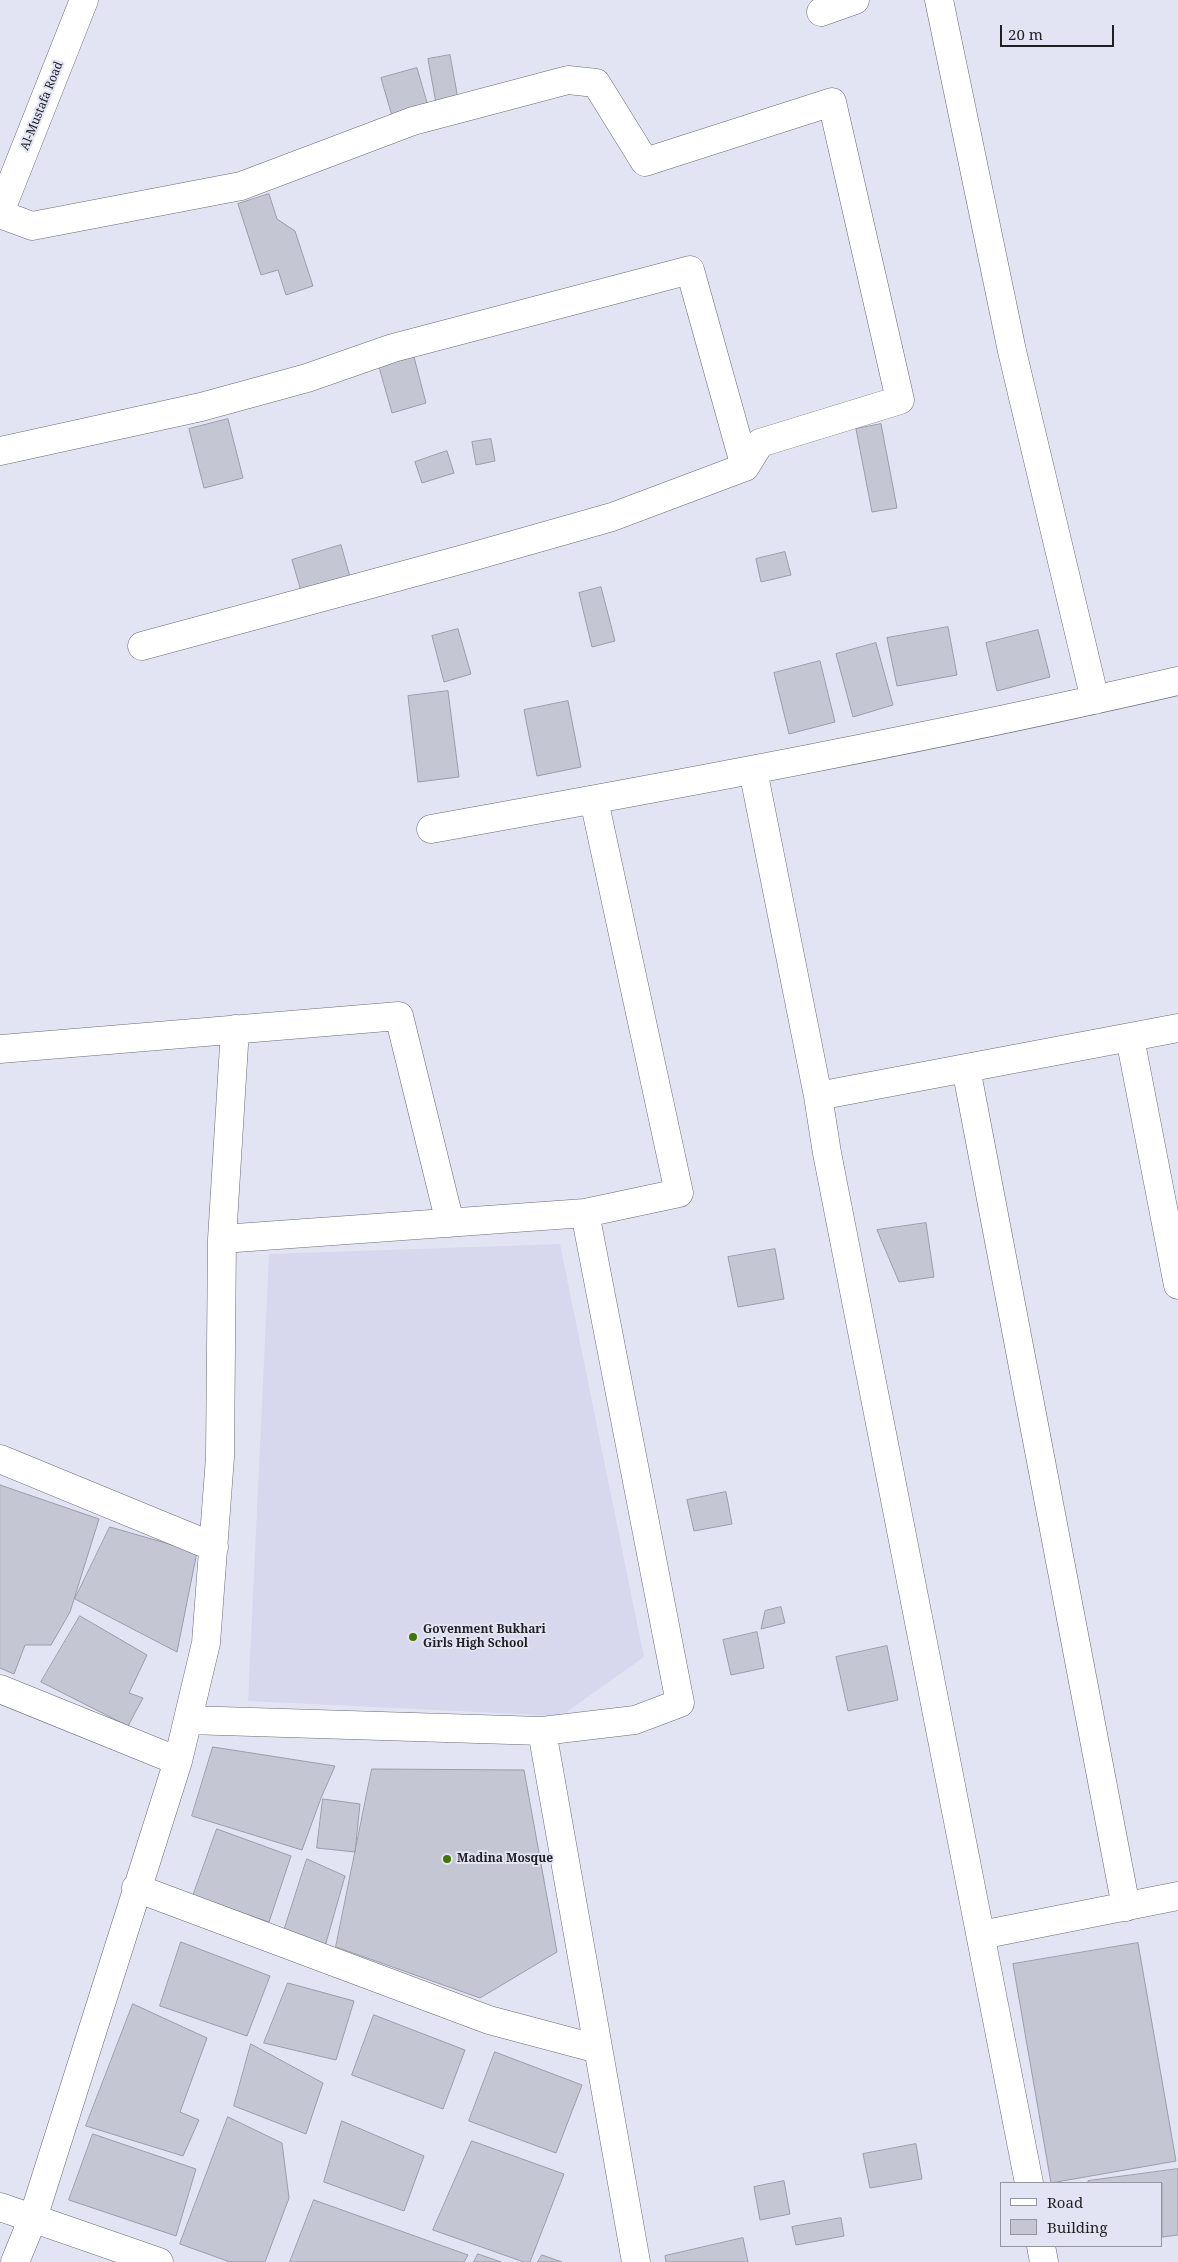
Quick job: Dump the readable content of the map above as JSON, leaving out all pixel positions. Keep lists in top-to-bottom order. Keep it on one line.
{"streets":{"street":["Al-Mustafa Road"]},"places":["Govenment Bukhari Girls High School","Madina Mosque"],"legend":["Road","Building"],"scale_bar":"20 m"}
